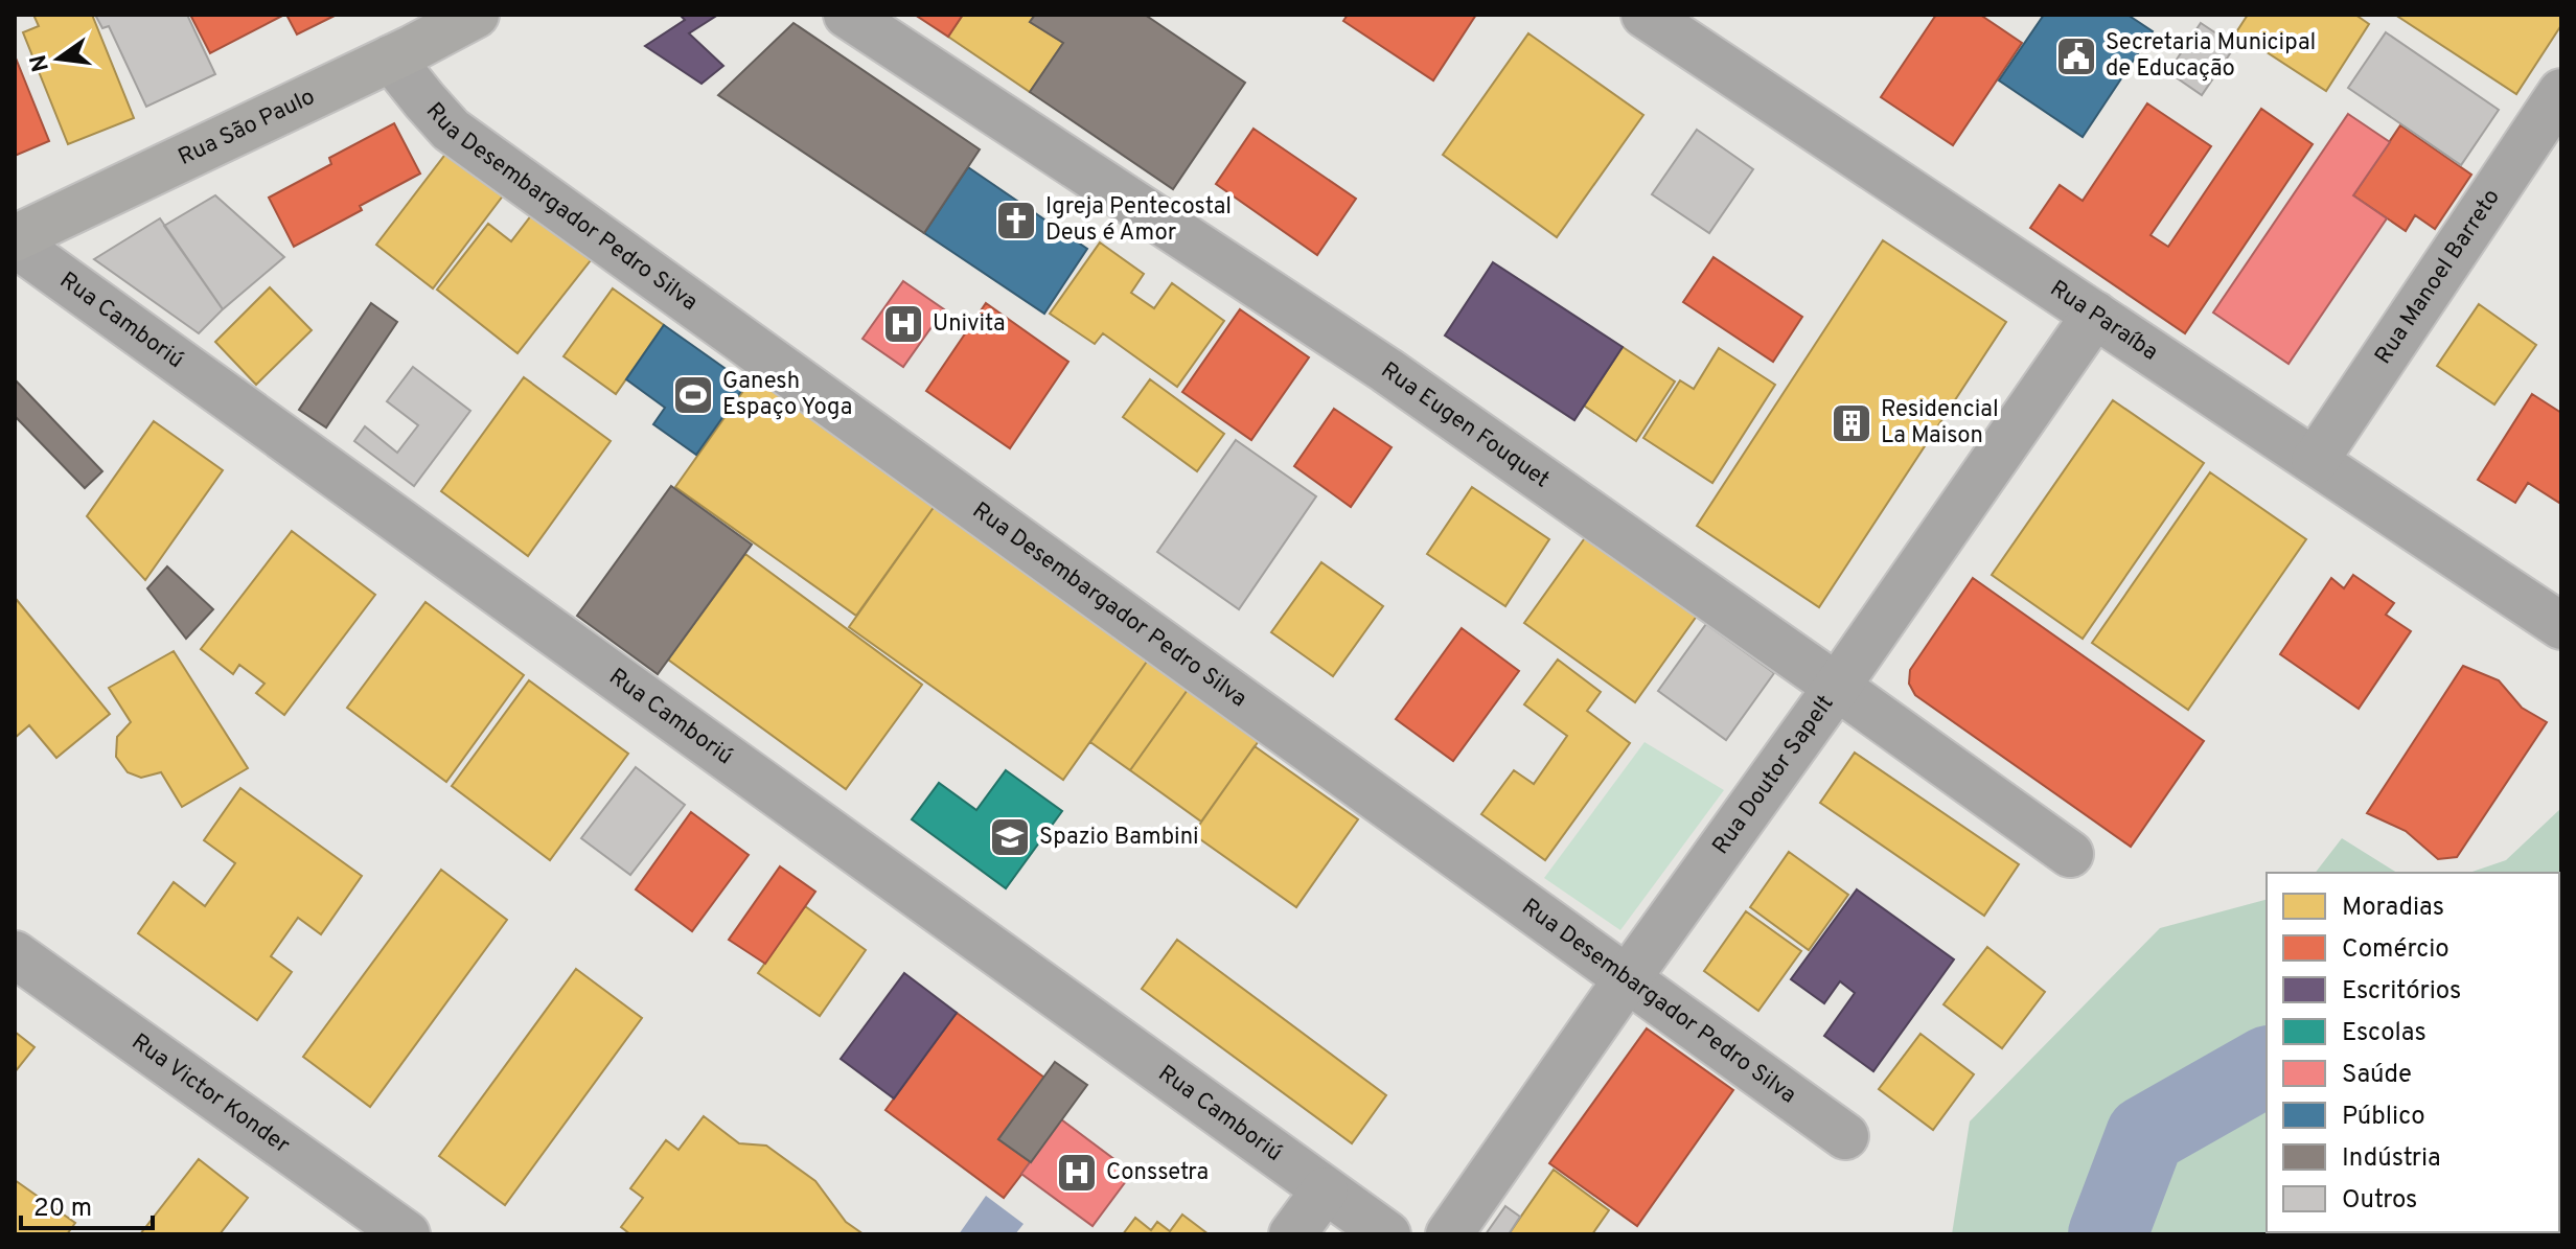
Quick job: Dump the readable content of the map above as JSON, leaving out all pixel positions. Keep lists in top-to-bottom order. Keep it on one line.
{"streets":{"main road":["Rua São Paulo"],"street":["Rua Desembargador Pedro Silva","Rua Manoel Barreto","Rua Camboriú","Rua Paraíba","Rua Eugen Fouquet","Rua Doutor Sapelt","Rua Victor Konder"]},"crossings":[["Rua São Paulo","Rua Desembargador Pedro Silva"],["Rua São Paulo","Rua Camboriú"],["Rua Desembargador Pedro Silva","Rua Doutor Sapelt"],["Rua Manoel Barreto","Rua Paraíba"],["Rua Paraíba","Rua Doutor Sapelt"],["Rua Eugen Fouquet","Rua Doutor Sapelt"]],"places":{"public building":["Secretaria Municipal de Educação"],"church":["Igreja Pentecostal Deus é Amor"],"hospital":["Univita","Conssetra"],"sports":["Ganesh Espaço Yoga"],"building":["Residencial La Maison"],"school or university":["Spazio Bambini"]},"legend":["Moradias","Comércio","Escritórios","Escolas","Saúde","Público","Indústria","Outros"],"scale_bar":"20 m","north":"left"}
